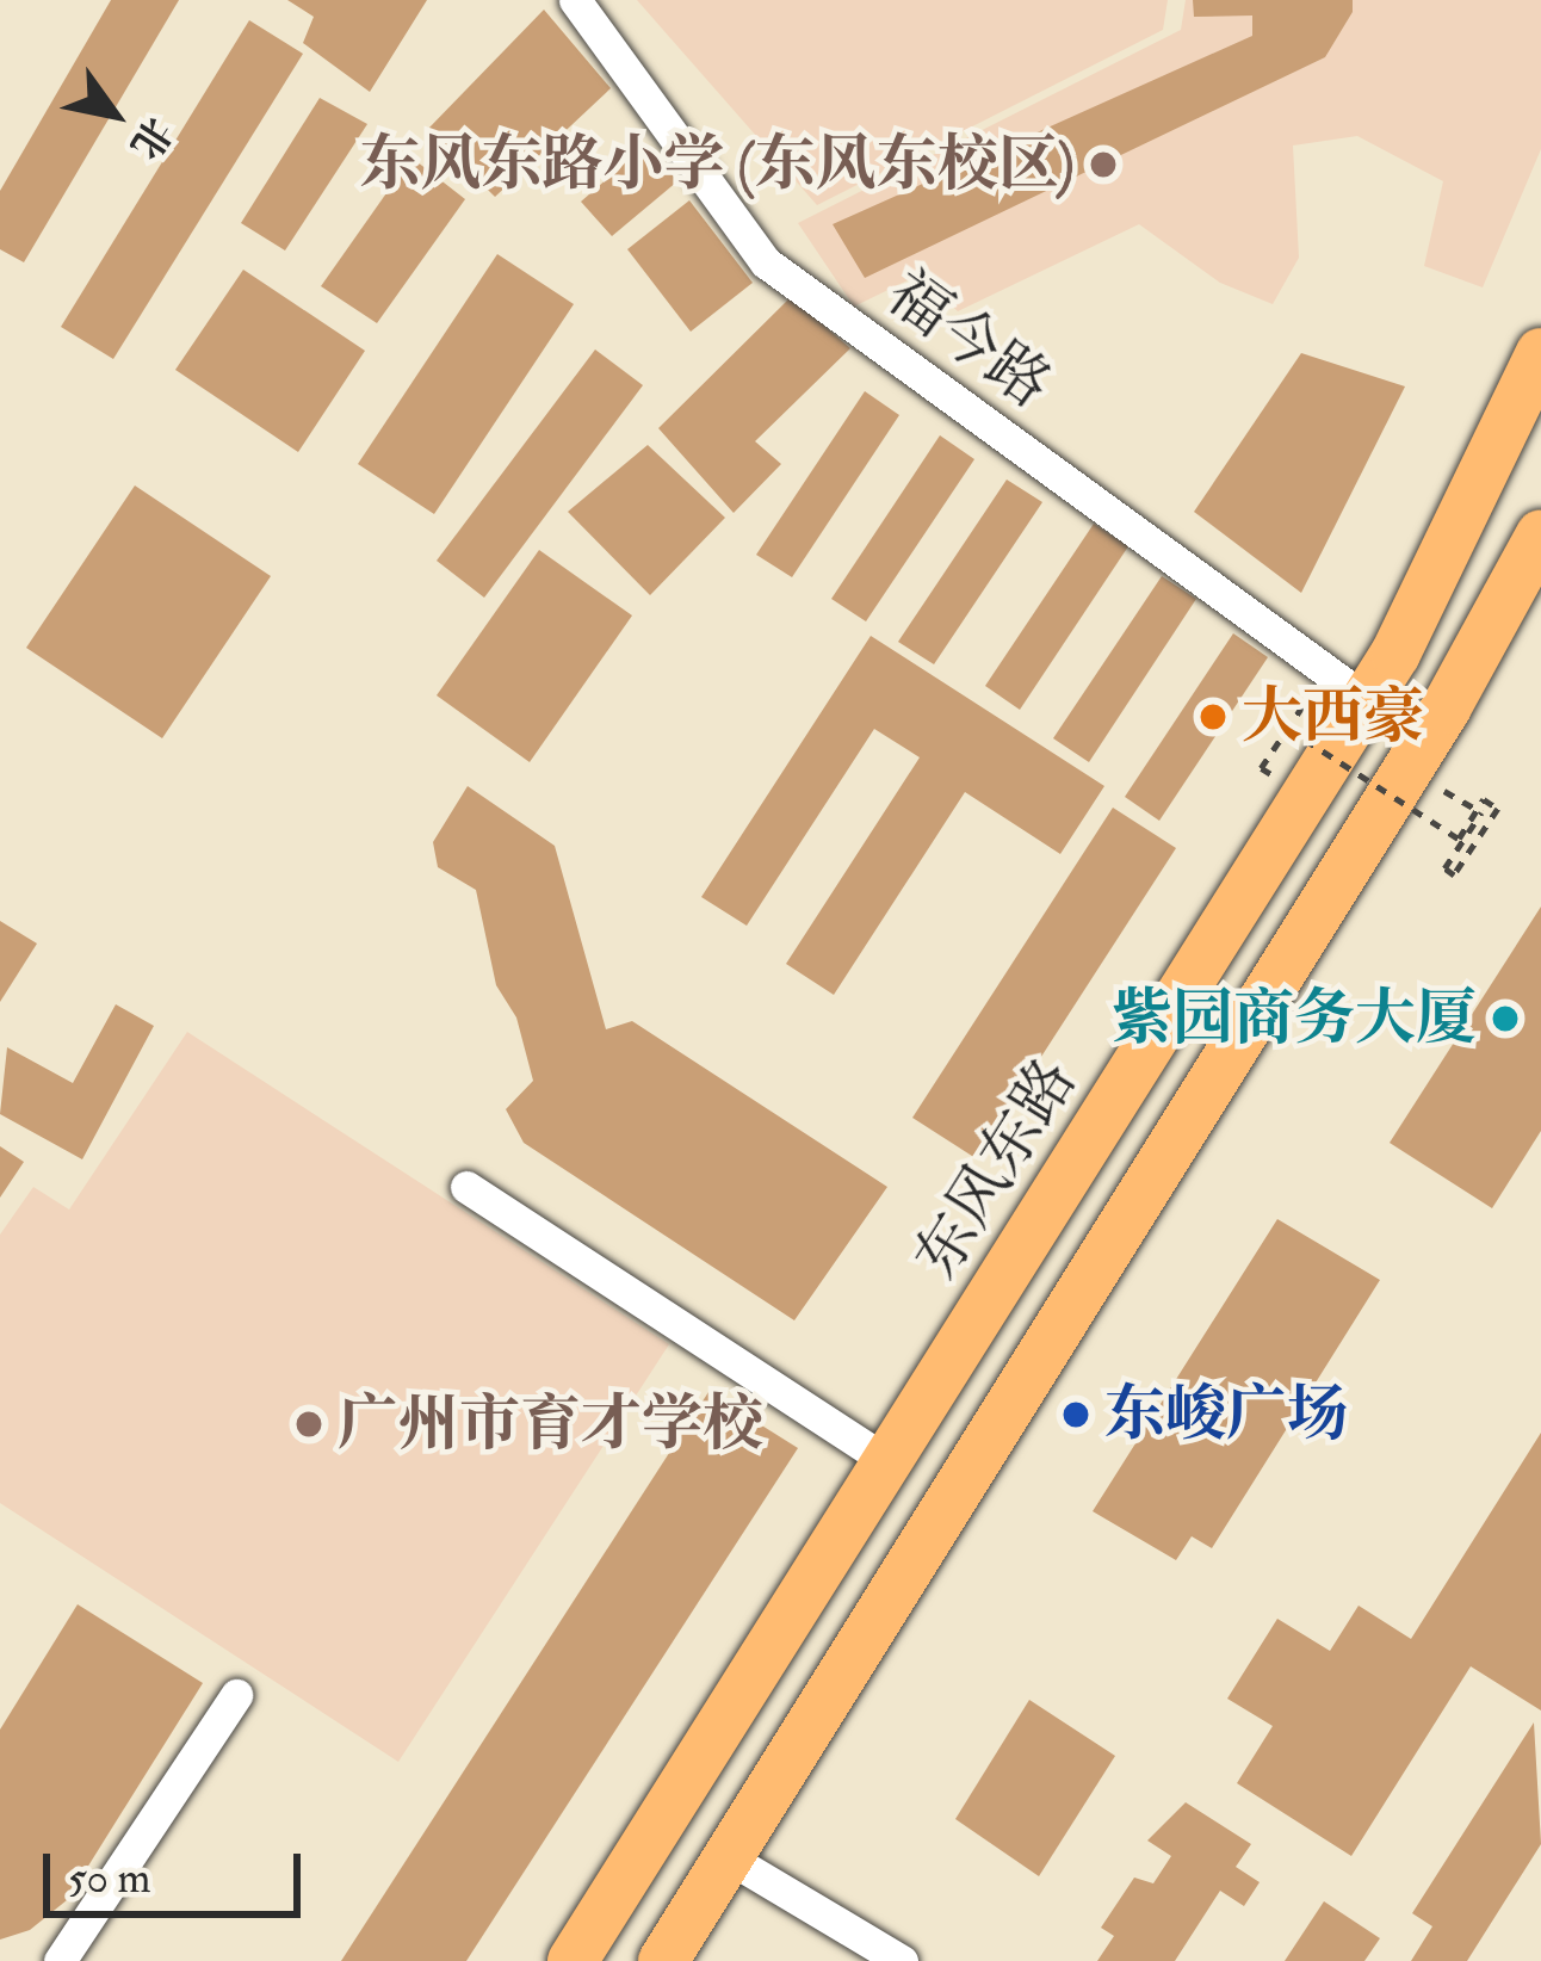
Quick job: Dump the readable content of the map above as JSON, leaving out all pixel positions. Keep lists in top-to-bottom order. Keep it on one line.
{"streets":{"highway":["东风东路"],"street":["福今路"]},"crossings":[["福今路","东风东路"]],"places":["东风东路小学 (东风东校区)","大西豪","紫园商务大厦","东峻广场","广州市育才学校"],"scale_bar":"50 m","north":"bottom right"}
